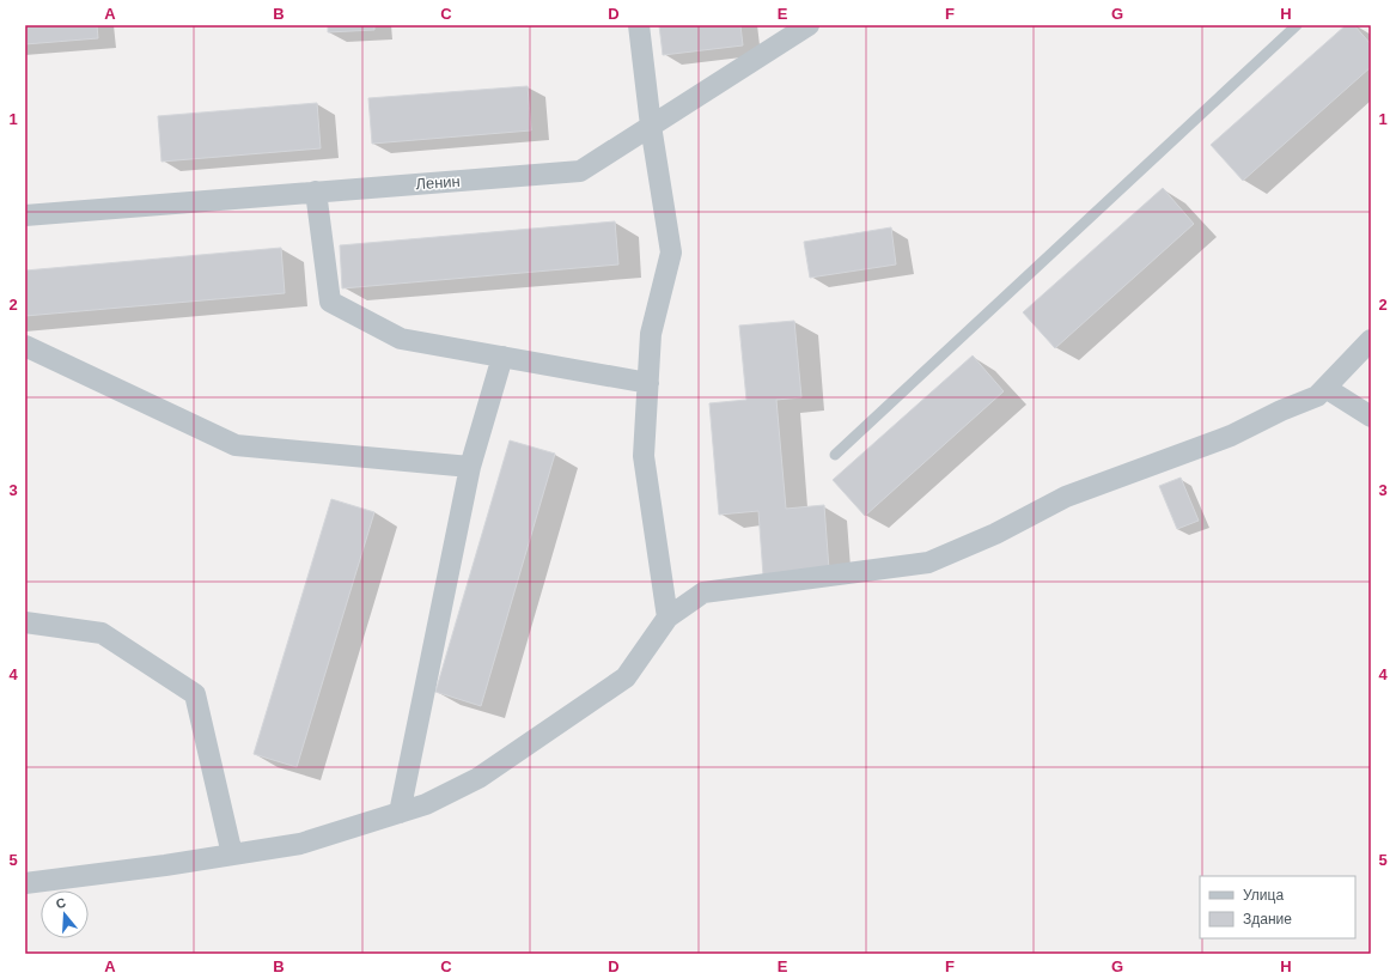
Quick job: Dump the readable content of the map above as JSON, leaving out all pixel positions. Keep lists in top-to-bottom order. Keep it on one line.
{"streets":{"street":["Ленин"]},"legend":["Улица","Здание"],"north":"top","grid":{"columns":["A","B","C","D","E","F","G","H"],"rows":["1","2","3","4","5"]}}
